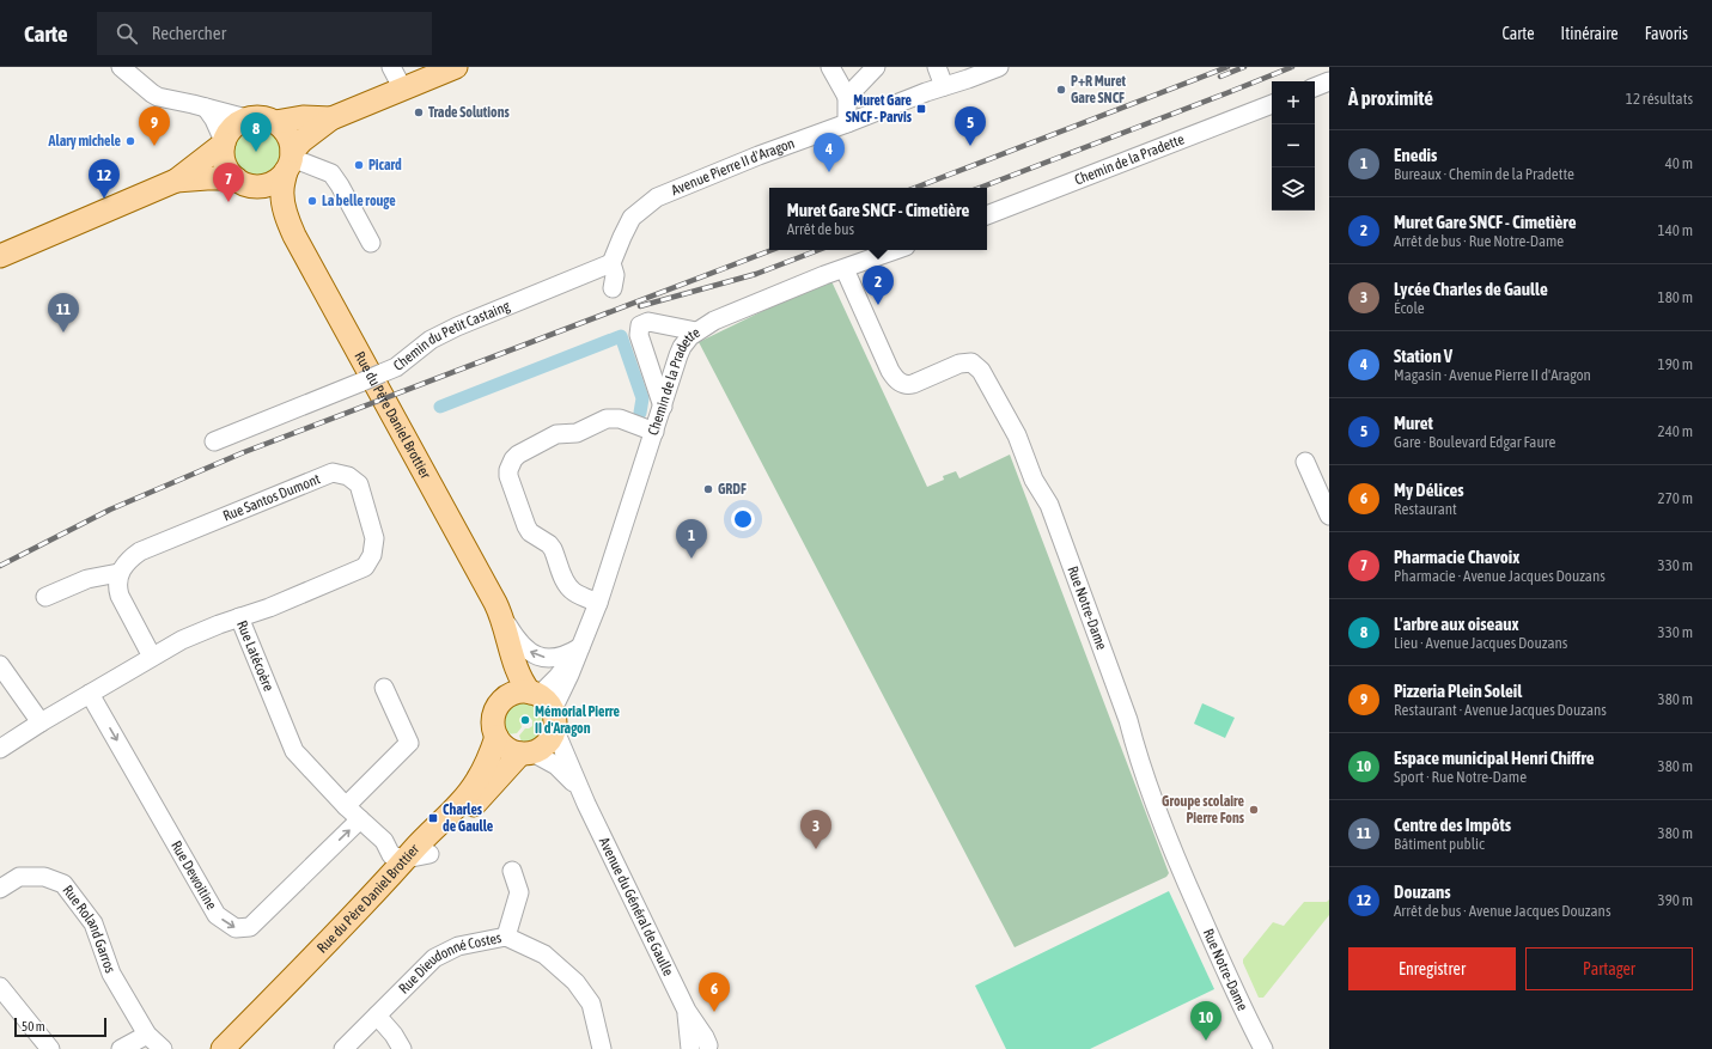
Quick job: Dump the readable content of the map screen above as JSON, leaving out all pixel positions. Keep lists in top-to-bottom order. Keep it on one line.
{"streets":{"main road":["Rue du Père Daniel Brottier"],"street":["Chemin de la Pradette","Avenue Pierre II d'Aragon","Chemin du Petit Castaing","Rue Santos Dumont","Rue Notre-Dame","Rue Latécoère","Rue Dewoitine","Avenue du Général de Gaulle","Rue Roland Garros","Rue Dieudonné Costes"]},"crossings":[["Chemin de la Pradette","Rue du Père Daniel Brottier"],["Chemin de la Pradette","Rue Notre-Dame"],["Avenue Pierre II d'Aragon","Chemin du Petit Castaing"],["Rue du Père Daniel Brottier","Rue Latécoère"],["Rue Santos Dumont","Rue Latécoère"],["Rue Latécoère","Rue Dewoitine"]],"places":{"other":["P+R Muret Gare SNCF","Trade Solutions","Alary michele","Picard","La belle rouge","GRDF","Mémorial Pierre II d'Aragon","Groupe scolaire Pierre Fons"],"transit":["Muret Gare SNCF - Parvis","Charles de Gaulle"]},"scale_bar":"50 m","page":{"header":"Carte","search":"Rechercher","nav":["Carte","Itinéraire","Favoris"],"heading":["À proximité","12 résultats"],"map_buttons":["+","−"],"pins":["5","9","8","4","12","7","2","11","1","3","6","10"],"list":[{"mark":"1","name":"Enedis","note":"Bureaux · Chemin de la Pradette","value":"40 m"},{"mark":"2","name":"Muret Gare SNCF - Cimetière","note":"Arrêt de bus · Rue Notre-Dame","value":"140 m"},{"mark":"3","name":"Lycée Charles de Gaulle","note":"École","value":"180 m"},{"mark":"4","name":"Station V","note":"Magasin · Avenue Pierre II d'Aragon","value":"190 m"},{"mark":"5","name":"Muret","note":"Gare · Boulevard Edgar Faure","value":"240 m"},{"mark":"6","name":"My Délices","note":"Restaurant","value":"270 m"},{"mark":"7","name":"Pharmacie Chavoix","note":"Pharmacie · Avenue Jacques Douzans","value":"330 m"},{"mark":"8","name":"L'arbre aux oiseaux","note":"Lieu · Avenue Jacques Douzans","value":"330 m"},{"mark":"9","name":"Pizzeria Plein Soleil","note":"Restaurant · Avenue Jacques Douzans","value":"380 m"},{"mark":"10","name":"Espace municipal Henri Chiffre","note":"Sport · Rue Notre-Dame","value":"380 m"},{"mark":"11","name":"Centre des Impôts","note":"Bâtiment public","value":"380 m"},{"mark":"12","name":"Douzans","note":"Arrêt de bus · Avenue Jacques Douzans","value":"390 m"}],"popup":["Muret Gare SNCF - Cimetière","Arrêt de bus"],"buttons":["Enregistrer","Partager"],"scale":"50 m"}}
